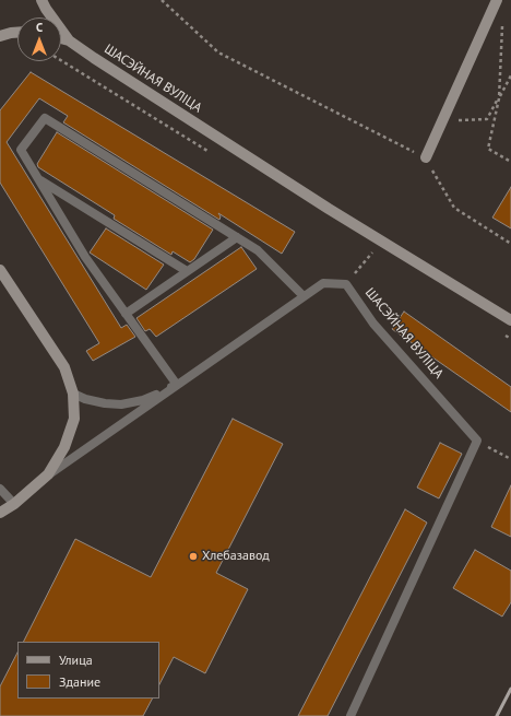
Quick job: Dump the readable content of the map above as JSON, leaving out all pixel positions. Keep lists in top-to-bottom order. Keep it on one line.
{"streets":{"main road":["ШАСЭЙНАЯ ВУЛІЦА"]},"places":["Хлебазавод"],"legend":["Улица","Здание"],"north":"top"}
